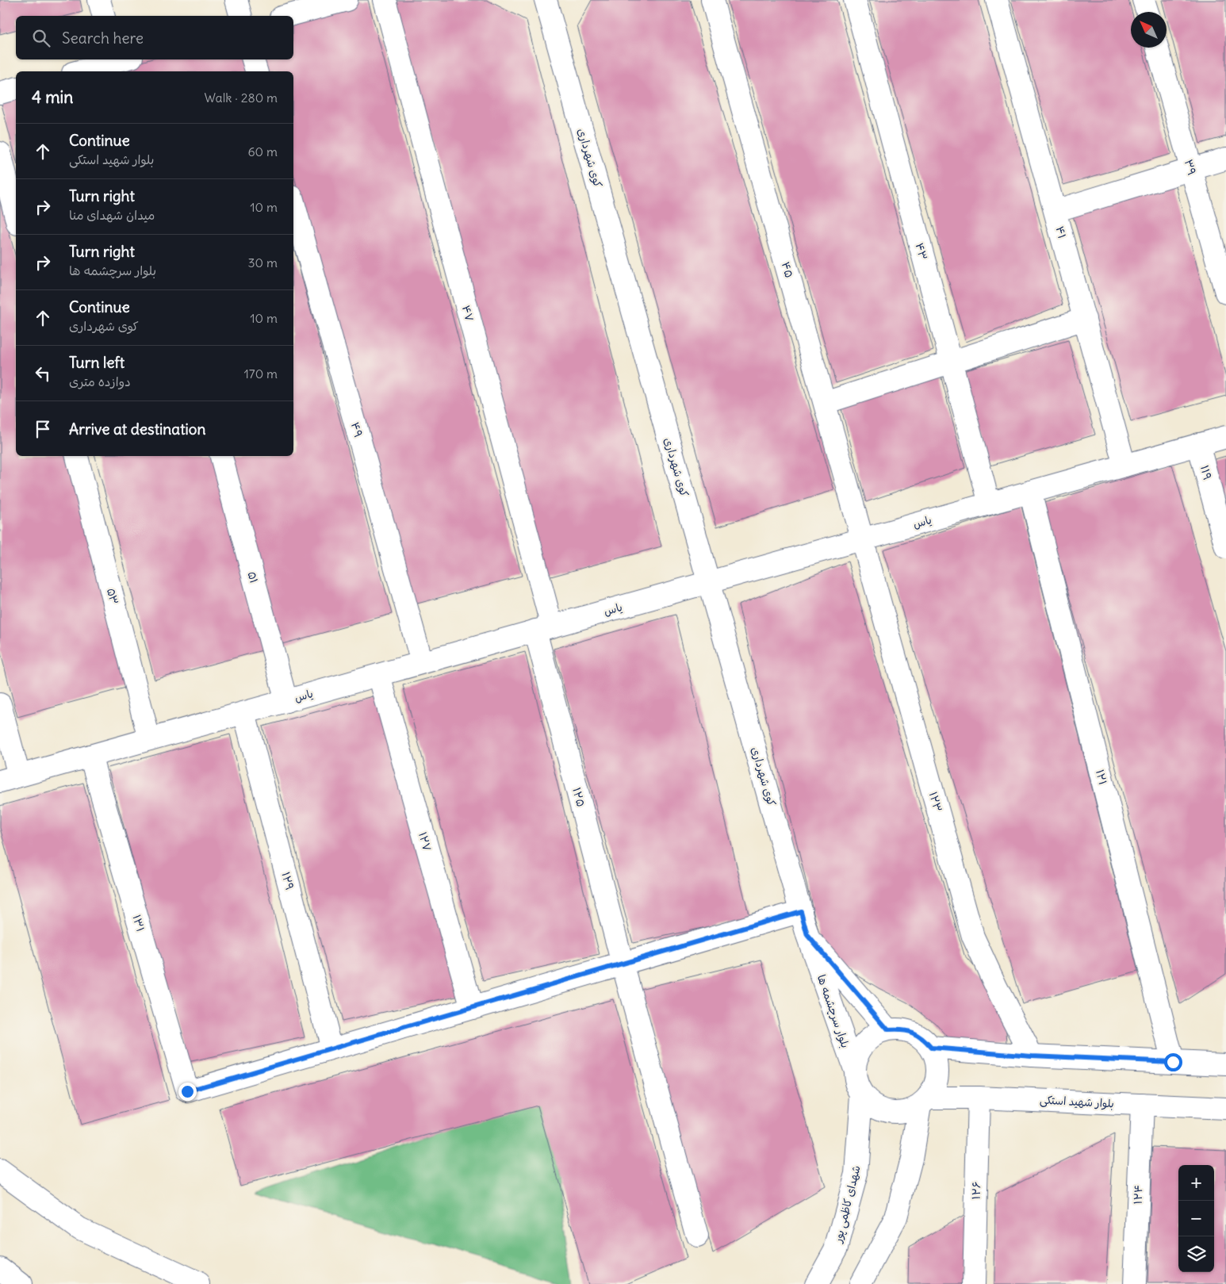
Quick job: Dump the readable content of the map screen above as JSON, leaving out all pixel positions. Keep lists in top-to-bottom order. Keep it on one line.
{"streets":{"main road":["کوی شهرداری","۳۹","۴۱","۴۳","۴۵","۴۷","۴۹","۱۱۹","یاس","۵۱","۵۳","۱۲۱","۱۲۵","۱۲۳","۱۲۷","۱۲۹","۱۳۱","بلوار سرچشمه ها","بلوار شهید استکی","۱۲۶","۱۲۴","شهدای کاظمی پور"]},"crossings":[["کوی شهرداری","یاس"],["کوی شهرداری","بلوار سرچشمه ها"],["۴۱","یاس"],["۴۳","یاس"],["۴۵","یاس"],["۴۵","۱۲۳"],["۴۷","یاس"],["۴۷","۱۲۵"],["۴۹","یاس"],["۱۱۹","یاس"],["یاس","۵۱"],["یاس","۵۳"],["یاس","۱۲۱"],["یاس","۱۲۵"],["یاس","۱۲۳"],["یاس","۱۲۷"],["یاس","۱۲۹"],["یاس","۱۳۱"],["۱۲۹","۱۳۱"],["بلوار سرچشمه ها","بلوار شهید استکی"],["بلوار سرچشمه ها","شهدای کاظمی پور"],["بلوار شهید استکی","۱۲۶"],["بلوار شهید استکی","۱۲۴"],["بلوار شهید استکی","شهدای کاظمی پور"]],"north":"top left","page":{"search":"Search here","heading":["4 min","Walk · 280 m"],"list":[["Continue","بلوار شهید استکی","60 m"],["Turn right","میدان شهدای منا","10 m"],["Turn right","بلوار سرچشمه ها","30 m"],["Continue","کوی شهرداری","10 m"],["Turn left","دوازده متری","170 m"],"Arrive at destination"],"map_buttons":["+","−"]}}
